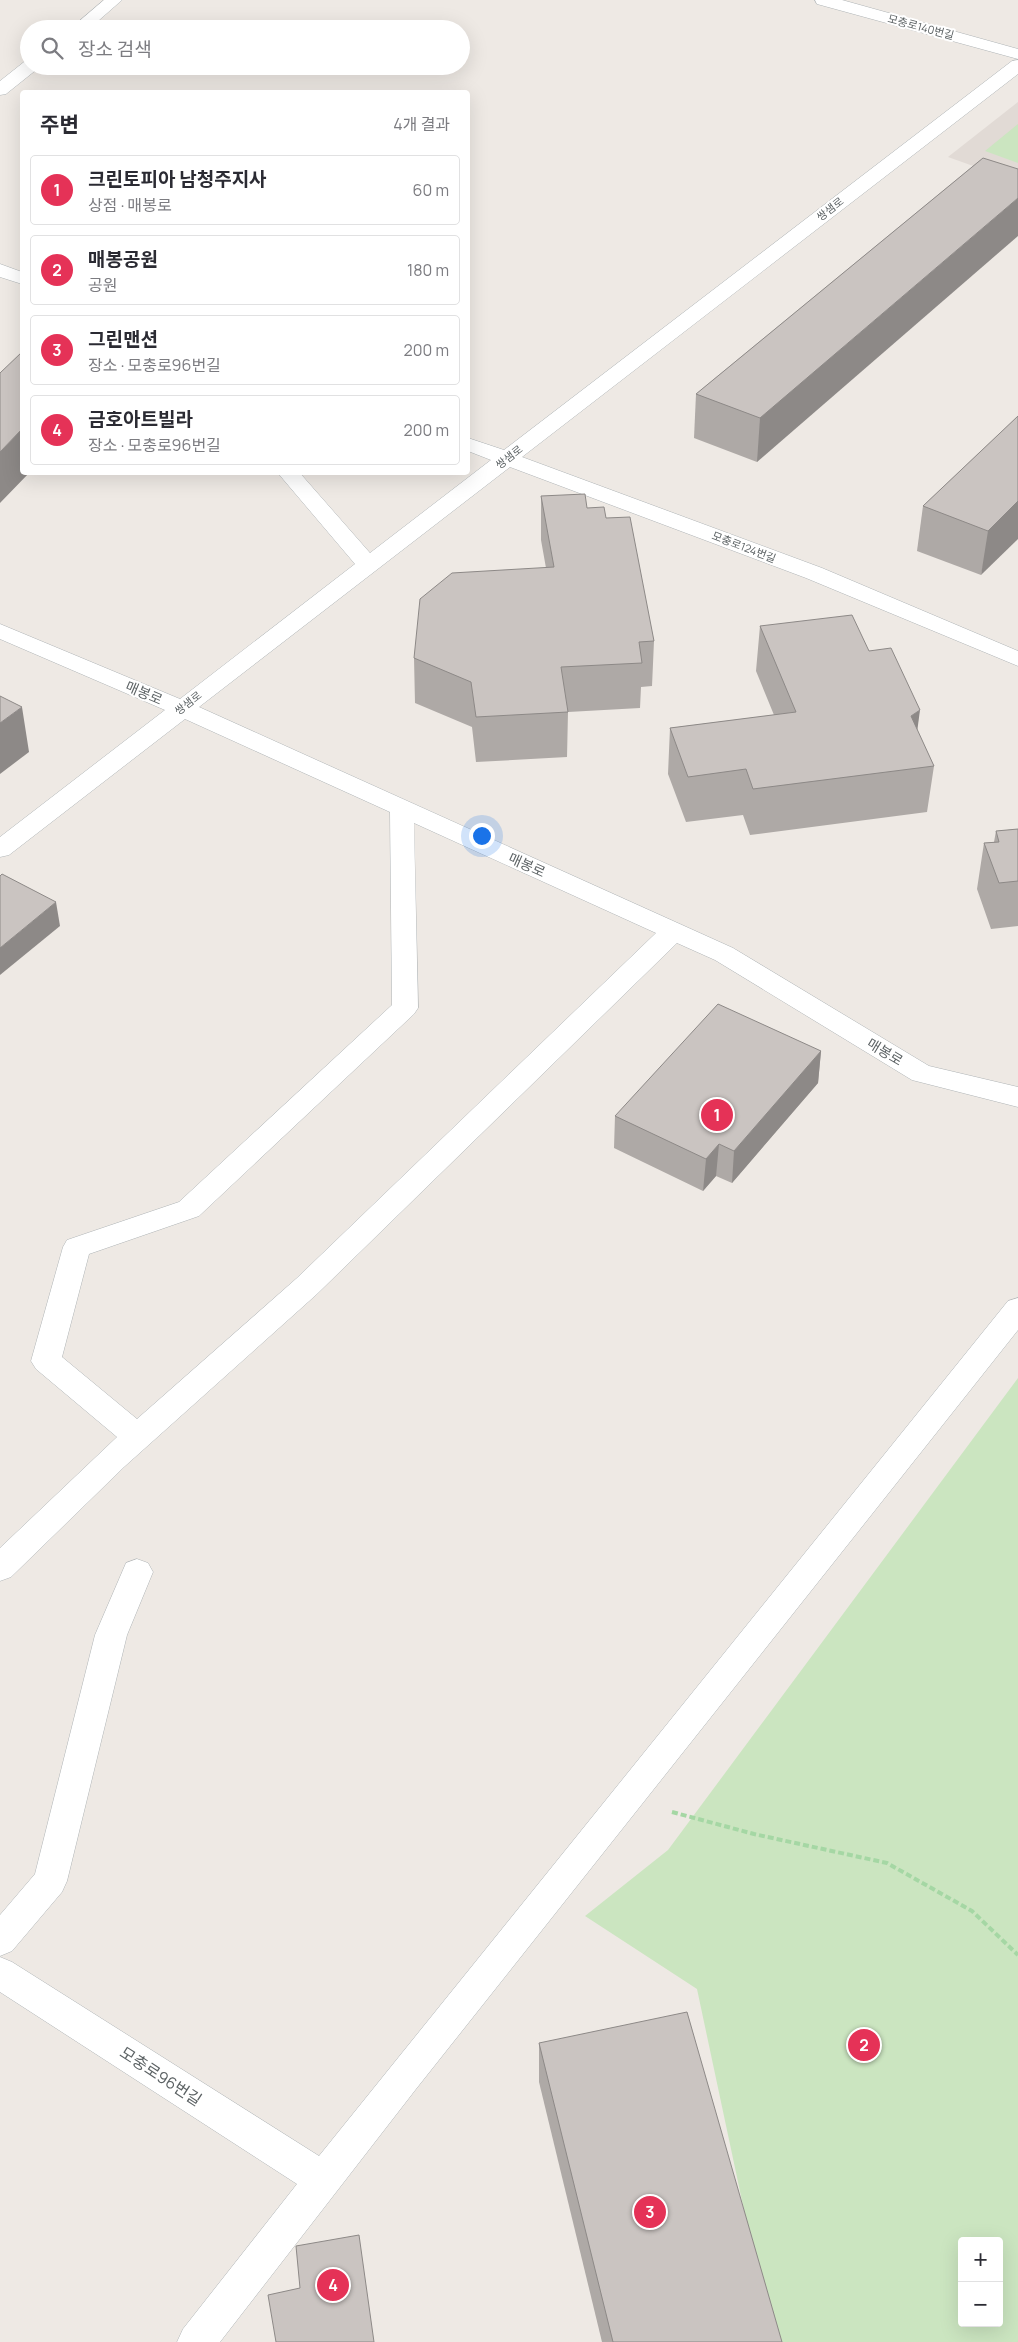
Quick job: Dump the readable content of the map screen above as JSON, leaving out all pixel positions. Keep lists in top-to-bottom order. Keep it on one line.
{"streets":{"street":["모충로140번길","쌍샘로","모충로124번길","매봉로","모충로96번길"]},"crossings":[["쌍샘로","모충로124번길"],["쌍샘로","매봉로"]],"page":{"search":"장소 검색","heading":["주변","4개 결과"],"list":[{"mark":"1","name":"크린토피아 남청주지사","note":"상점 · 매봉로","value":"60 m"},{"mark":"2","name":"매봉공원","note":"공원","value":"180 m"},{"mark":"3","name":"그린맨션","note":"장소 · 모충로96번길","value":"200 m"},{"mark":"4","name":"금호아트빌라","note":"장소 · 모충로96번길","value":"200 m"}],"pins":["1","2","3","4"],"map_buttons":["+","−"]}}
